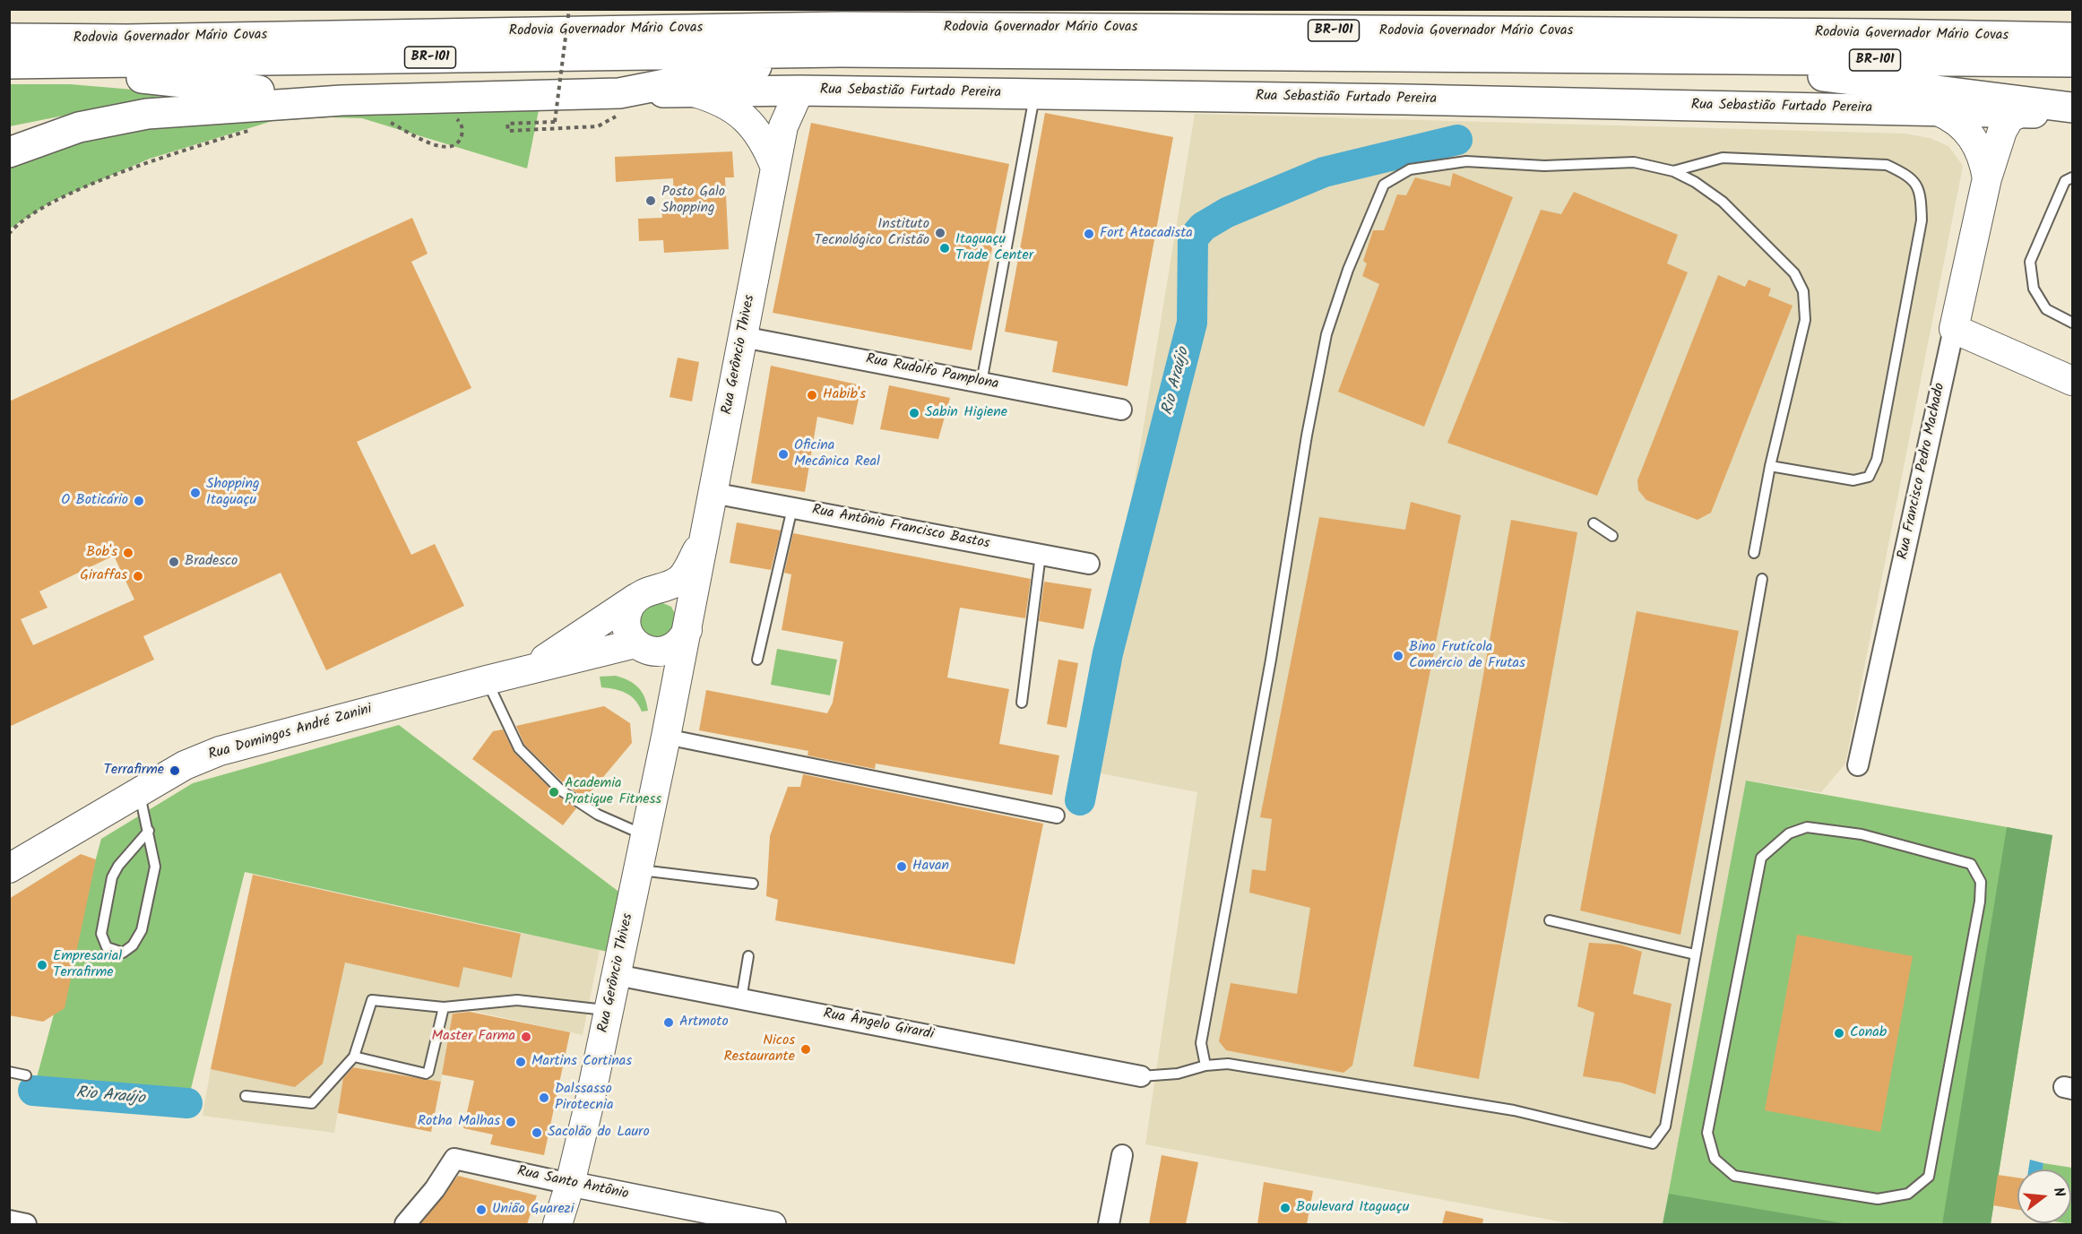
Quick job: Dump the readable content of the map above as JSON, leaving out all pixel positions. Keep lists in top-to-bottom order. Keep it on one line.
{"streets":{"main road":["Rodovia Governador Mário Covas","BR-101","Rua Sebastião Furtado Pereira","Rua Gerôncio Thives","Rua Francisco Pedro Machado","Rua Domingos André Zanini"],"street":["Rua Rudolfo Pamplona","Rua Antônio Francisco Bastos","Rua Ângelo Girardi","Rua Santo Antônio"]},"crossings":[["Rua Sebastião Furtado Pereira","Rua Gerôncio Thives"],["Rua Sebastião Furtado Pereira","Rua Francisco Pedro Machado"],["Rua Gerôncio Thives","Rua Rudolfo Pamplona"],["Rua Gerôncio Thives","Rua Antônio Francisco Bastos"],["Rua Gerôncio Thives","Rua Domingos André Zanini"],["Rua Gerôncio Thives","Rua Ângelo Girardi"],["Rua Gerôncio Thives","Rua Santo Antônio"]],"water":["Rio Araújo"],"places":["Posto Galo Shopping","Instituto Tecnológico Cristão","Fort Atacadista","Itaguaçu Trade Center","Habib's","Sabin Higiene","Oficina Mecânica Real","Shopping Itaguaçu","O Boticário","Bob's","Bradesco","Giraffas","Bino Frutícola Comércio de Frutas","Terrafirme","Academia Pratique Fitness","Havan","Empresarial Terrafirme","Artmoto","Conab","Master Farma","Nicos Restaurante","Martins Cortinas","Dalssasso Pirotecnia","Rotha Malhas","Sacolão do Lauro","Boulevard Itaguaçu","União Guarezi"],"north":"right"}
